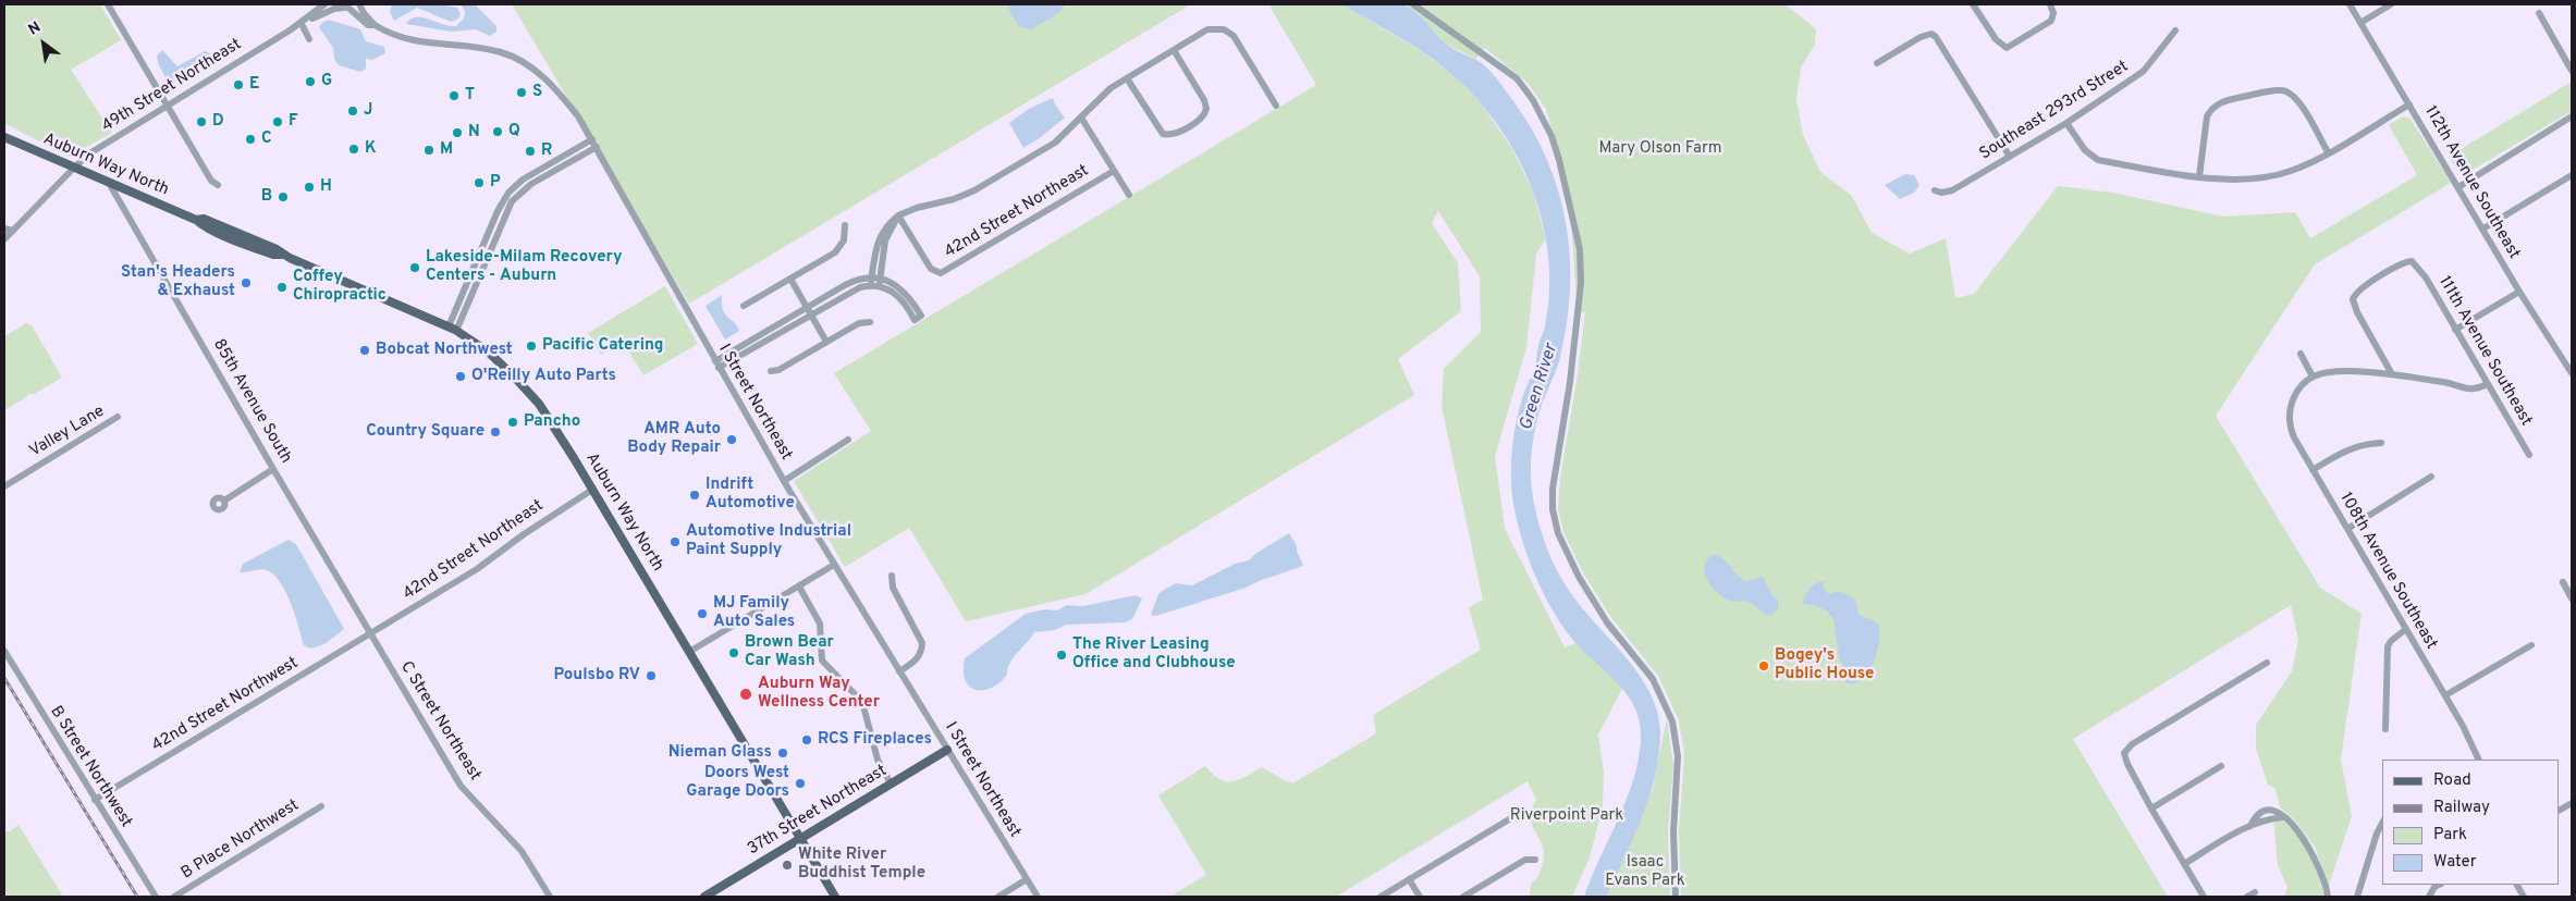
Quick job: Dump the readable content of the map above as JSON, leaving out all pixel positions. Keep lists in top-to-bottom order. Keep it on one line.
{"streets":{"main road":["Auburn Way North","37th Street Northeast"],"street":["49th Street Northeast","Southeast 293rd Street","112th Avenue Southeast","42nd Street Northeast","111th Avenue Southeast","85th Avenue South","I Street Northeast","Valley Lane","108th Avenue Southeast","42nd Street Northwest","C Street Northeast","B Street Northwest","B Place Northwest"]},"crossings":[["49th Street Northeast","Auburn Way North"],["49th Street Northeast","I Street Northeast"],["Auburn Way North","42nd Street Northeast"],["Auburn Way North","85th Avenue South"],["Auburn Way North","37th Street Northeast"],["42nd Street Northeast","85th Avenue South"],["42nd Street Northeast","42nd Street Northwest"],["42nd Street Northeast","C Street Northeast"],["85th Avenue South","42nd Street Northwest"],["85th Avenue South","C Street Northeast"],["I Street Northeast","37th Street Northeast"],["42nd Street Northwest","C Street Northeast"],["42nd Street Northwest","B Street Northwest"]],"water":["Green River"],"parks":["Mary Olson Farm","Riverpoint Park","Isaac Evans Park"],"places":["G","E","S","T","J","D","F","Q","N","C","K","M","R","P","H","B","Lakeside-Milam Recovery Centers - Auburn","Stan's Headers & Exhaust","Coffey Chiropractic","Pacific Catering","Bobcat Northwest","O'Reilly Auto Parts","Pancho","Country Square","AMR Auto Body Repair","Indrift Automotive","Automotive Industrial Paint Supply","MJ Family Auto Sales","Brown Bear Car Wash","The River Leasing Office and Clubhouse","Bogey's Public House","Poulsbo RV","Auburn Way Wellness Center","RCS Fireplaces","Nieman Glass","Doors West Garage Doors","White River Buddhist Temple"],"legend":["Road","Railway","Park","Water"],"north":"top left"}
